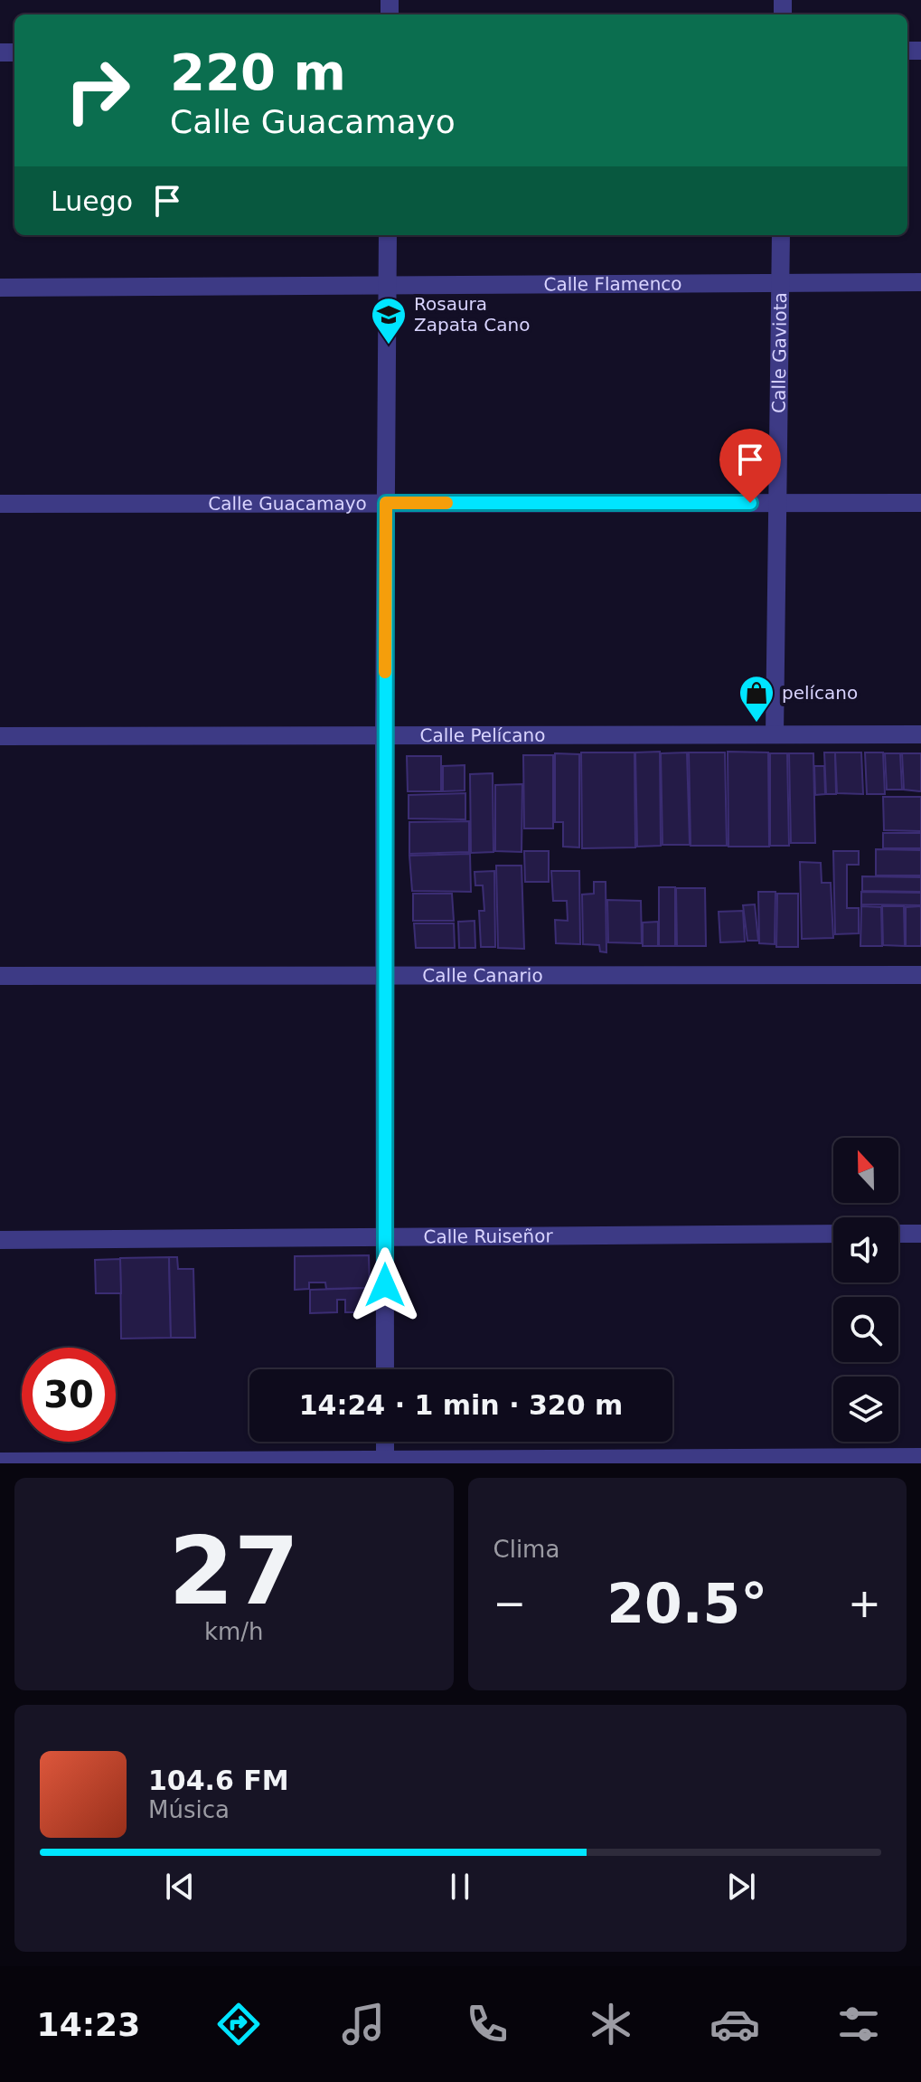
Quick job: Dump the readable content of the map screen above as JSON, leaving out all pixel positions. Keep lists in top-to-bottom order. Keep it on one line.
{"streets":{"street":["Calle Flamenco","Calle Gaviota","Calle Guacamayo","Calle Pelícano","Calle Canario","Calle Ruiseñor"]},"crossings":[["Calle Flamenco","Calle Gaviota"],["Calle Gaviota","Calle Guacamayo"],["Calle Gaviota","Calle Pelícano"]],"places":{"school or university":["Rosaura Zapata Cano"],"shop":["pelícano"]},"north":"top","page":{"turn":["220 m","Calle Guacamayo"],"then":"Luego","limit":"30","trip":"14:24 · 1 min · 320 m","tile":[["27","km/h"],"Clima"],"heat":["−","20.5°","+"],"song":["104.6 FM","Música"],"tabs":"14:23"}}
